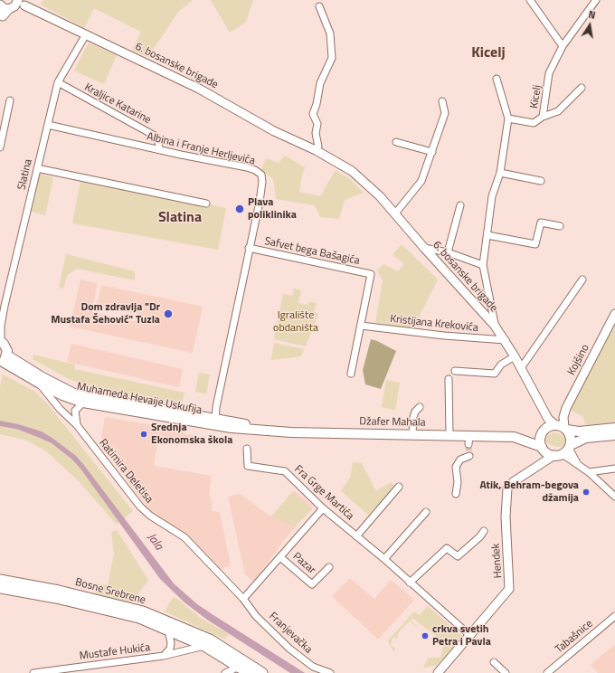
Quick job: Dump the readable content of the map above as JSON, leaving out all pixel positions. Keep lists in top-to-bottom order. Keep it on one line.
{"streets":{"main road":["Muhameda Hevaije Uskufija","Džafer Mahala","Bosne Srebrene"],"street":["6. bosanske brigade","Kicelj","Kraljice Katarine","Albina i Franje Herljevića","Slatina","Safvet bega Bašagića","Kristijana Krekovića","Kojšino","Ratimira Deletisa","Fra Grge Martića","Hendek","Pazar","Franjevačka","Tabašnice","Mustafe Hukića"]},"crossings":[["6. bosanske brigade","Slatina"],["6. bosanske brigade","Kristijana Krekovića"],["6. bosanske brigade","Džafer Mahala"],["Kraljice Katarine","Albina i Franje Herljevića"],["Kraljice Katarine","Slatina"],["Albina i Franje Herljevića","Slatina"],["Albina i Franje Herljevića","Safvet bega Bašagića"],["Albina i Franje Herljevića","Muhameda Hevaije Uskufija"],["Albina i Franje Herljevića","Džafer Mahala"],["Safvet bega Bašagića","Kristijana Krekovića"],["Muhameda Hevaije Uskufija","Džafer Mahala"],["Muhameda Hevaije Uskufija","Ratimira Deletisa"],["Ratimira Deletisa","Pazar"],["Ratimira Deletisa","Franjevačka"],["Fra Grge Martića","Hendek"],["Fra Grge Martića","Pazar"],["Pazar","Franjevačka"],["Bosne Srebrene","Mustafe Hukića"]],"districts":["Kicelj","Slatina"],"water":["Jala"],"parks":["Igralište obdaništa"],"places":["Plava poliklinika","Dom zdravlja \"Dr Mustafa Šehović\" Tuzla","Srednja Ekonomska škola","Atik, Behram-begova džamija","crkva svetih Petra i Pavla"],"north":"top"}
